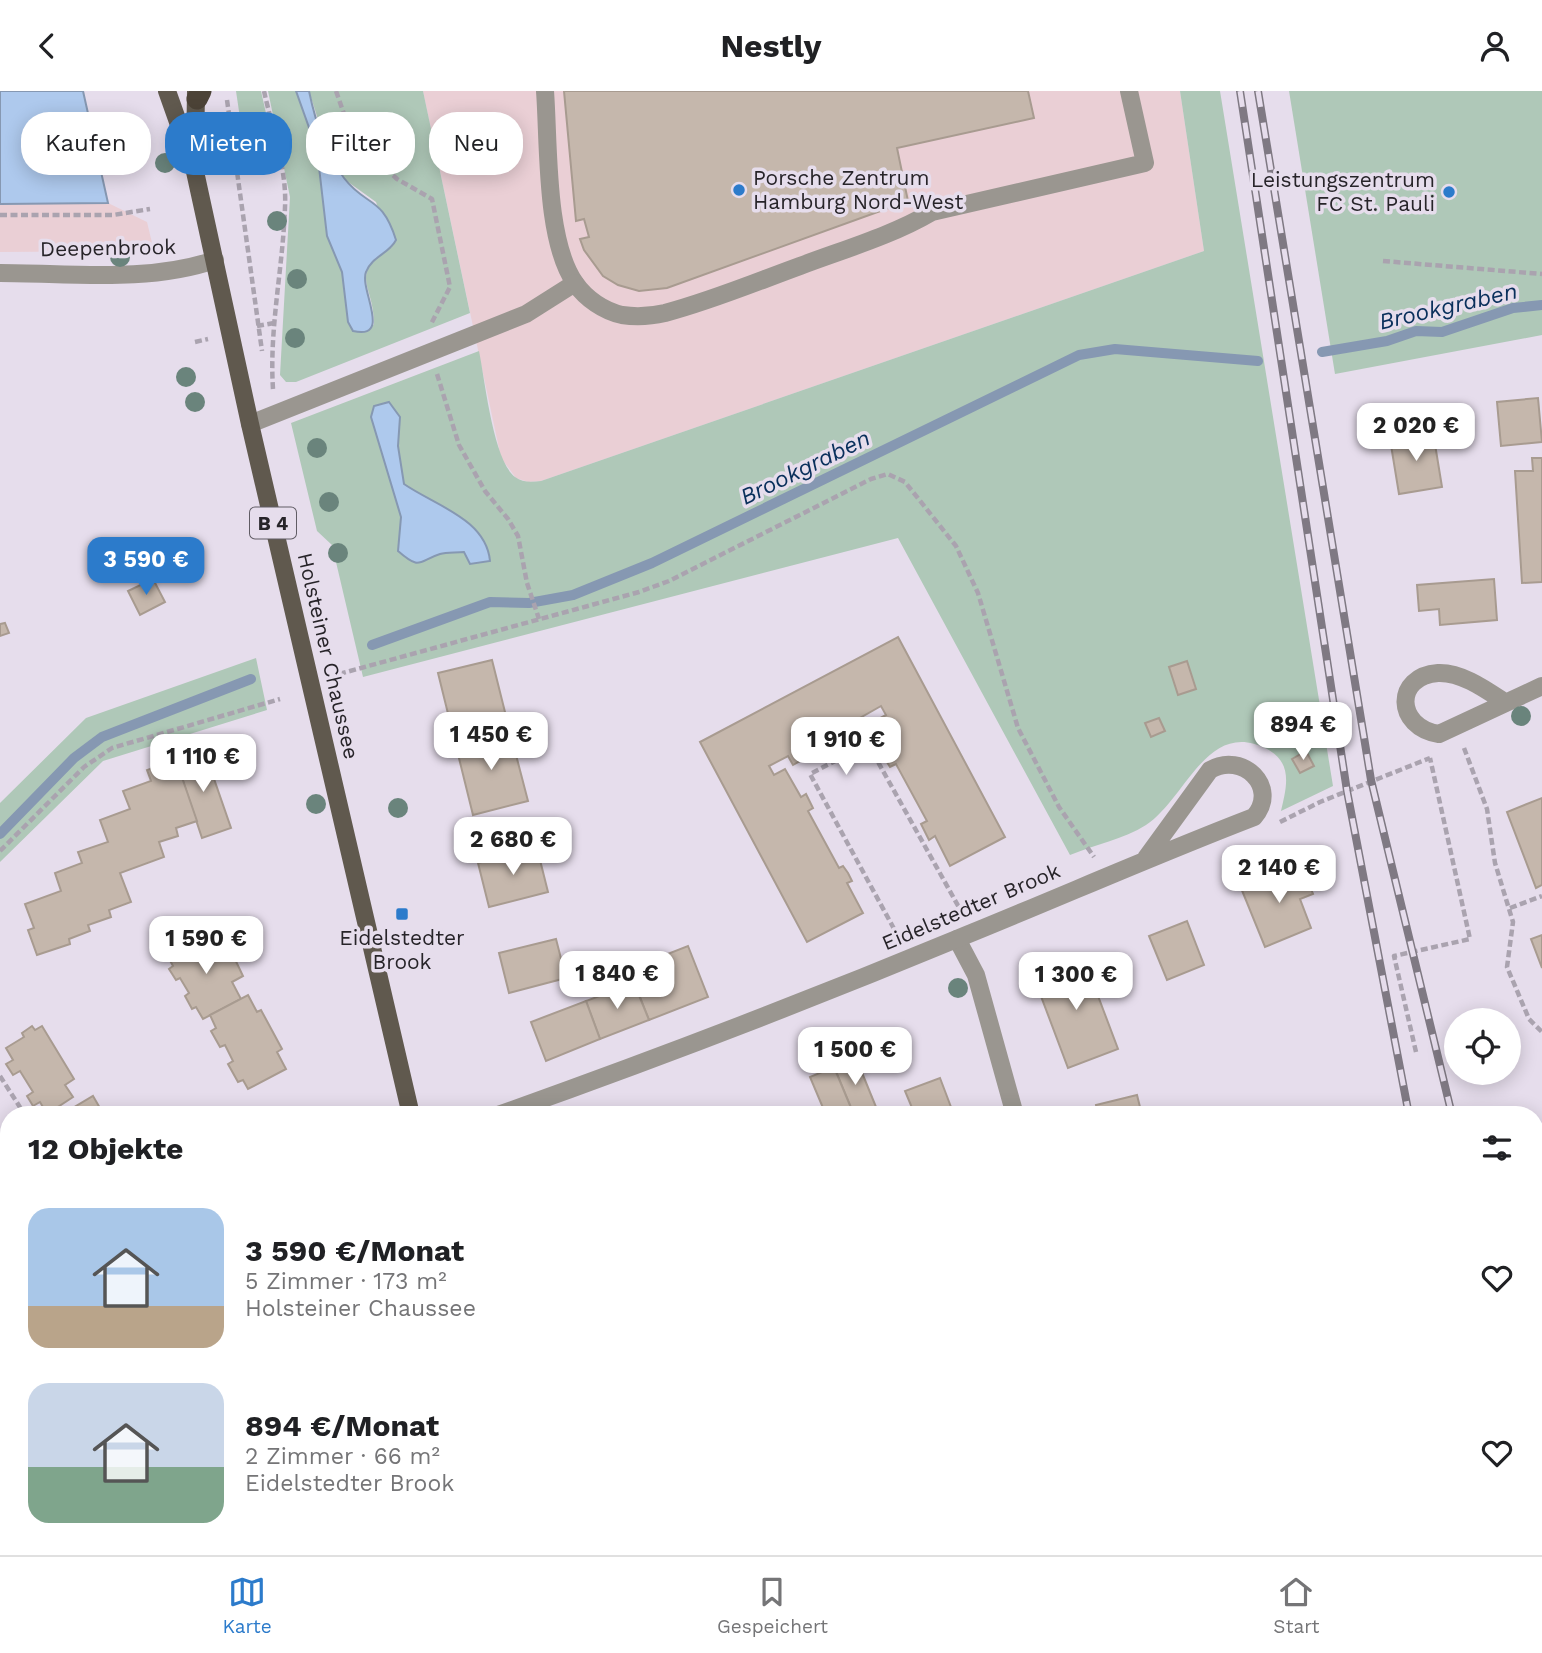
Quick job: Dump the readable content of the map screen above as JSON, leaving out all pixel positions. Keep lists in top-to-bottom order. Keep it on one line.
{"streets":{"main road":["B 4","Holsteiner Chaussee"],"street":["Deepenbrook","Eidelstedter Brook"]},"crossings":[["Deepenbrook","Holsteiner Chaussee"]],"water":["Brookgraben"],"places":{"other":["Porsche Zentrum Hamburg Nord-West","Leistungszentrum FC St. Pauli"],"transit":["Eidelstedter Brook"]},"page":{"header":"Nestly","chip":["Kaufen","Mieten","Filter","Neu"],"price":["2 020 €","3 590 €","894 €","1 450 €","1 910 €","1 110 €","2 680 €","2 140 €","1 590 €","1 840 €","1 300 €","1 500 €"],"heading":"12 Objekte","list":[{"name":"3 590 €/Monat","note":"5 Zimmer · 173 m² · Holsteiner Chaussee"},{"name":"894 €/Monat","note":"2 Zimmer · 66 m² · Eidelstedter Brook"}],"tabs":["Karte","Gespeichert","Start"]}}
